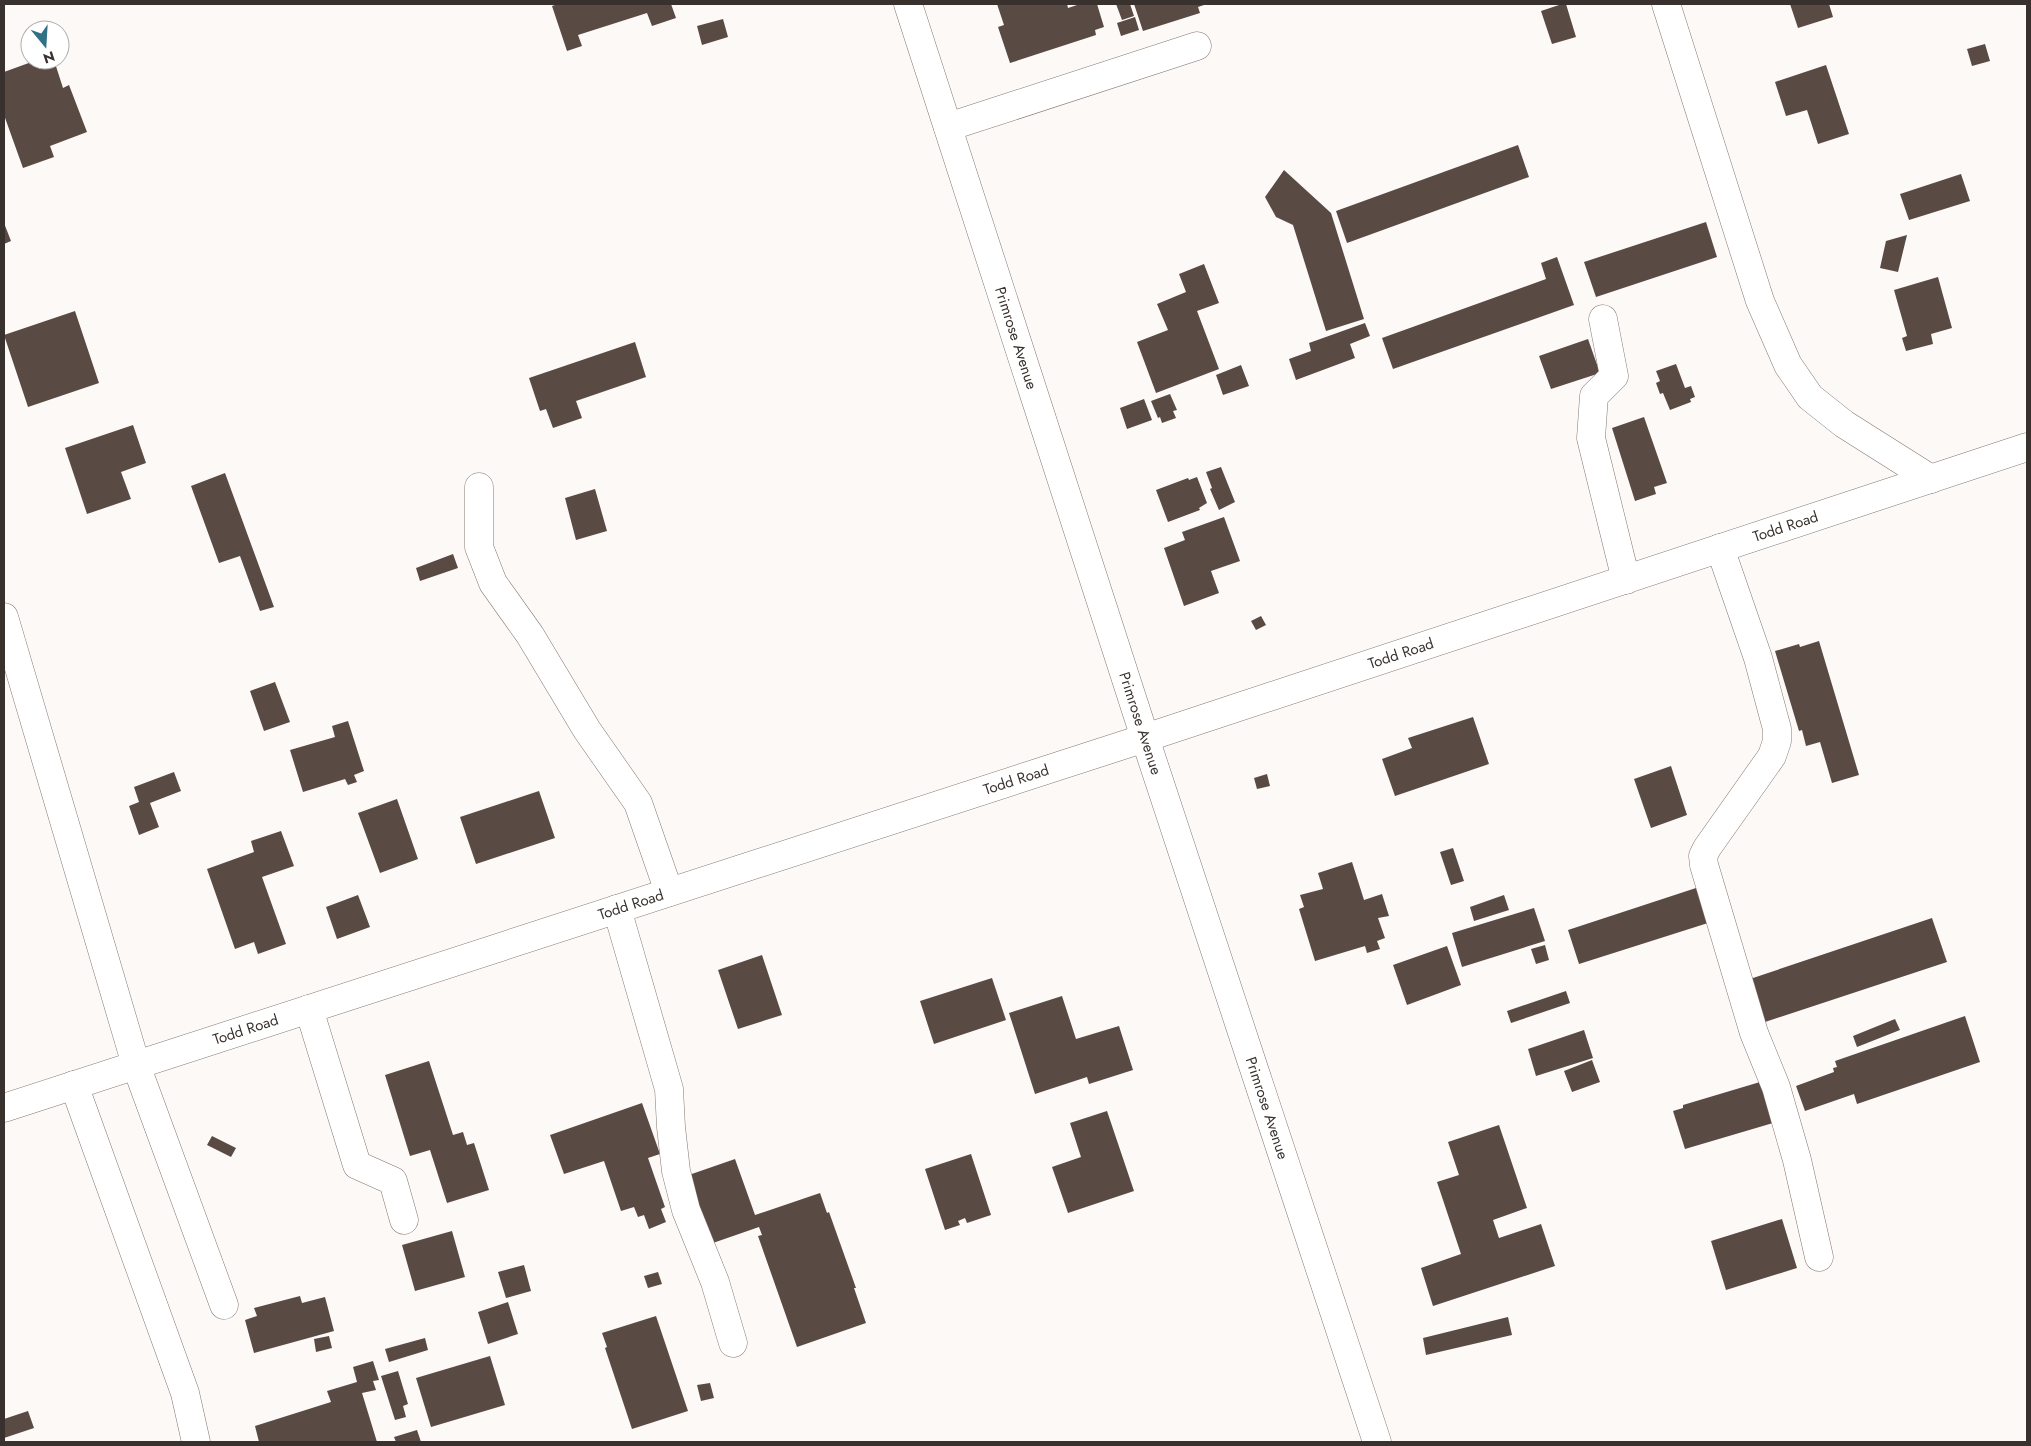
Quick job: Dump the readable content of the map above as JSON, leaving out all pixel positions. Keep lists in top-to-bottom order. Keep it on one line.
{"streets":{"main road":["Primrose Avenue","Todd Road"]},"crossings":[["Primrose Avenue","Todd Road"]],"north":"bottom"}
